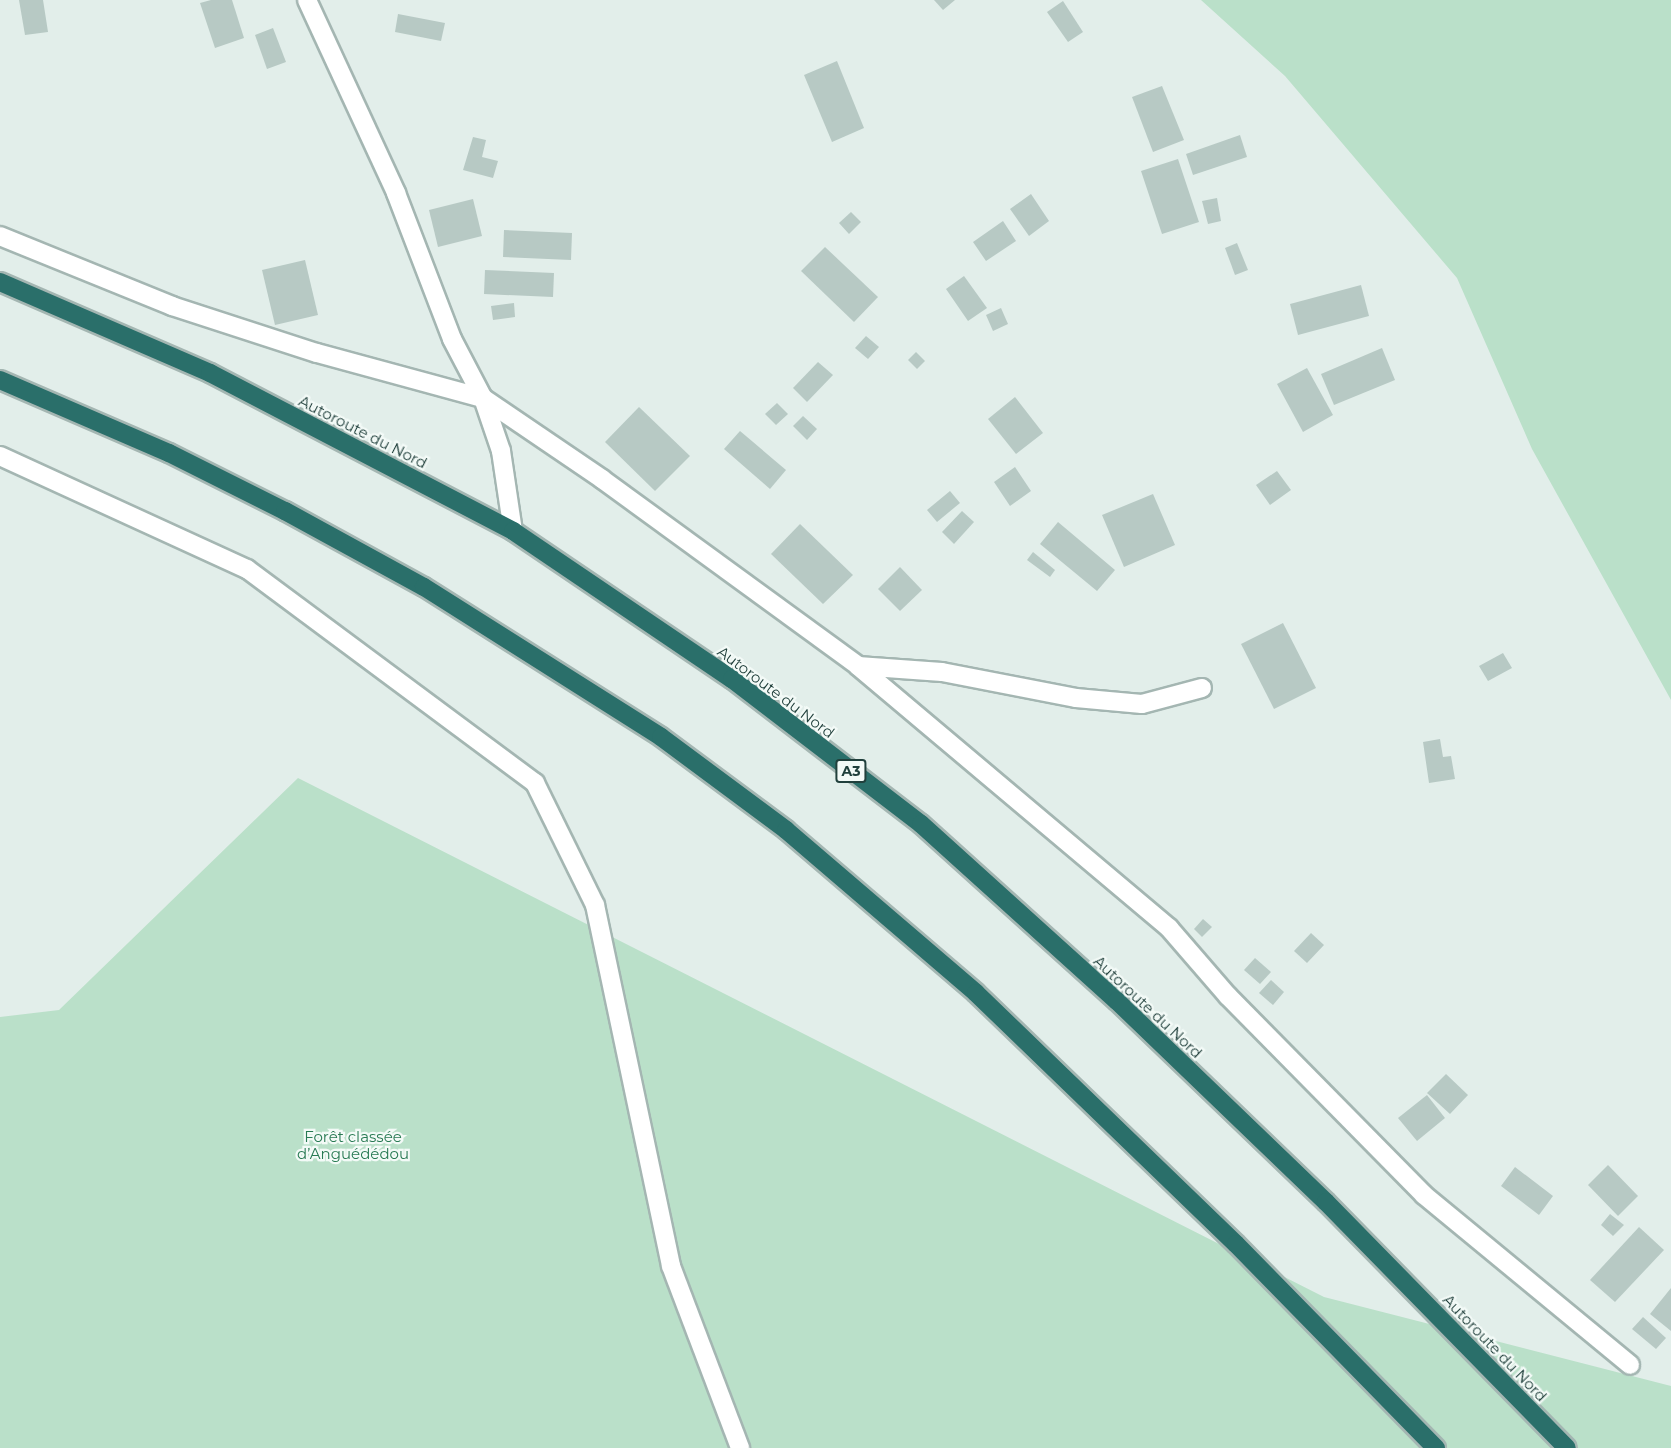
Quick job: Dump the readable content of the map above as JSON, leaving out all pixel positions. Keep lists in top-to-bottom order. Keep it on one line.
{"streets":{"highway":["Autoroute du Nord","A3"]},"parks":["Forêt classée d’Anguédédou"]}
